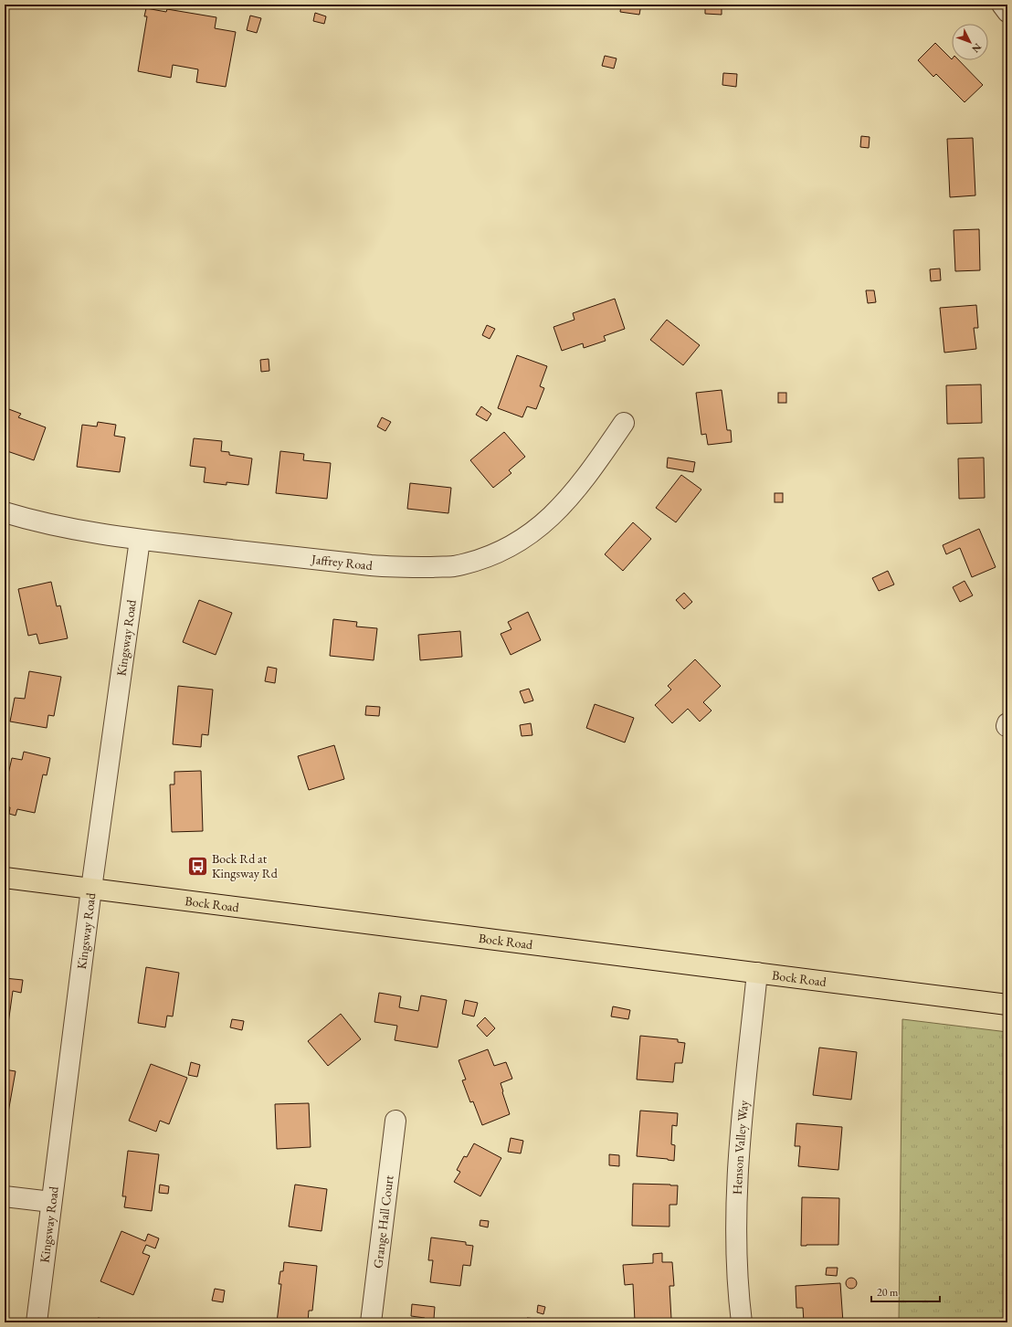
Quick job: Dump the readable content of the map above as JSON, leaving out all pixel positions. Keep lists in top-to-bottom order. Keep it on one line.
{"streets":{"main road":["Bock Road"],"street":["Jaffrey Road","Kingsway Road","Henson Valley Way","Grange Hall Court"]},"crossings":[["Jaffrey Road","Kingsway Road"],["Kingsway Road","Bock Road"],["Bock Road","Henson Valley Way"]],"places":{"bus stop":["Bock Rd at Kingsway Rd"]},"scale_bar":"20 m","north":"bottom right"}
